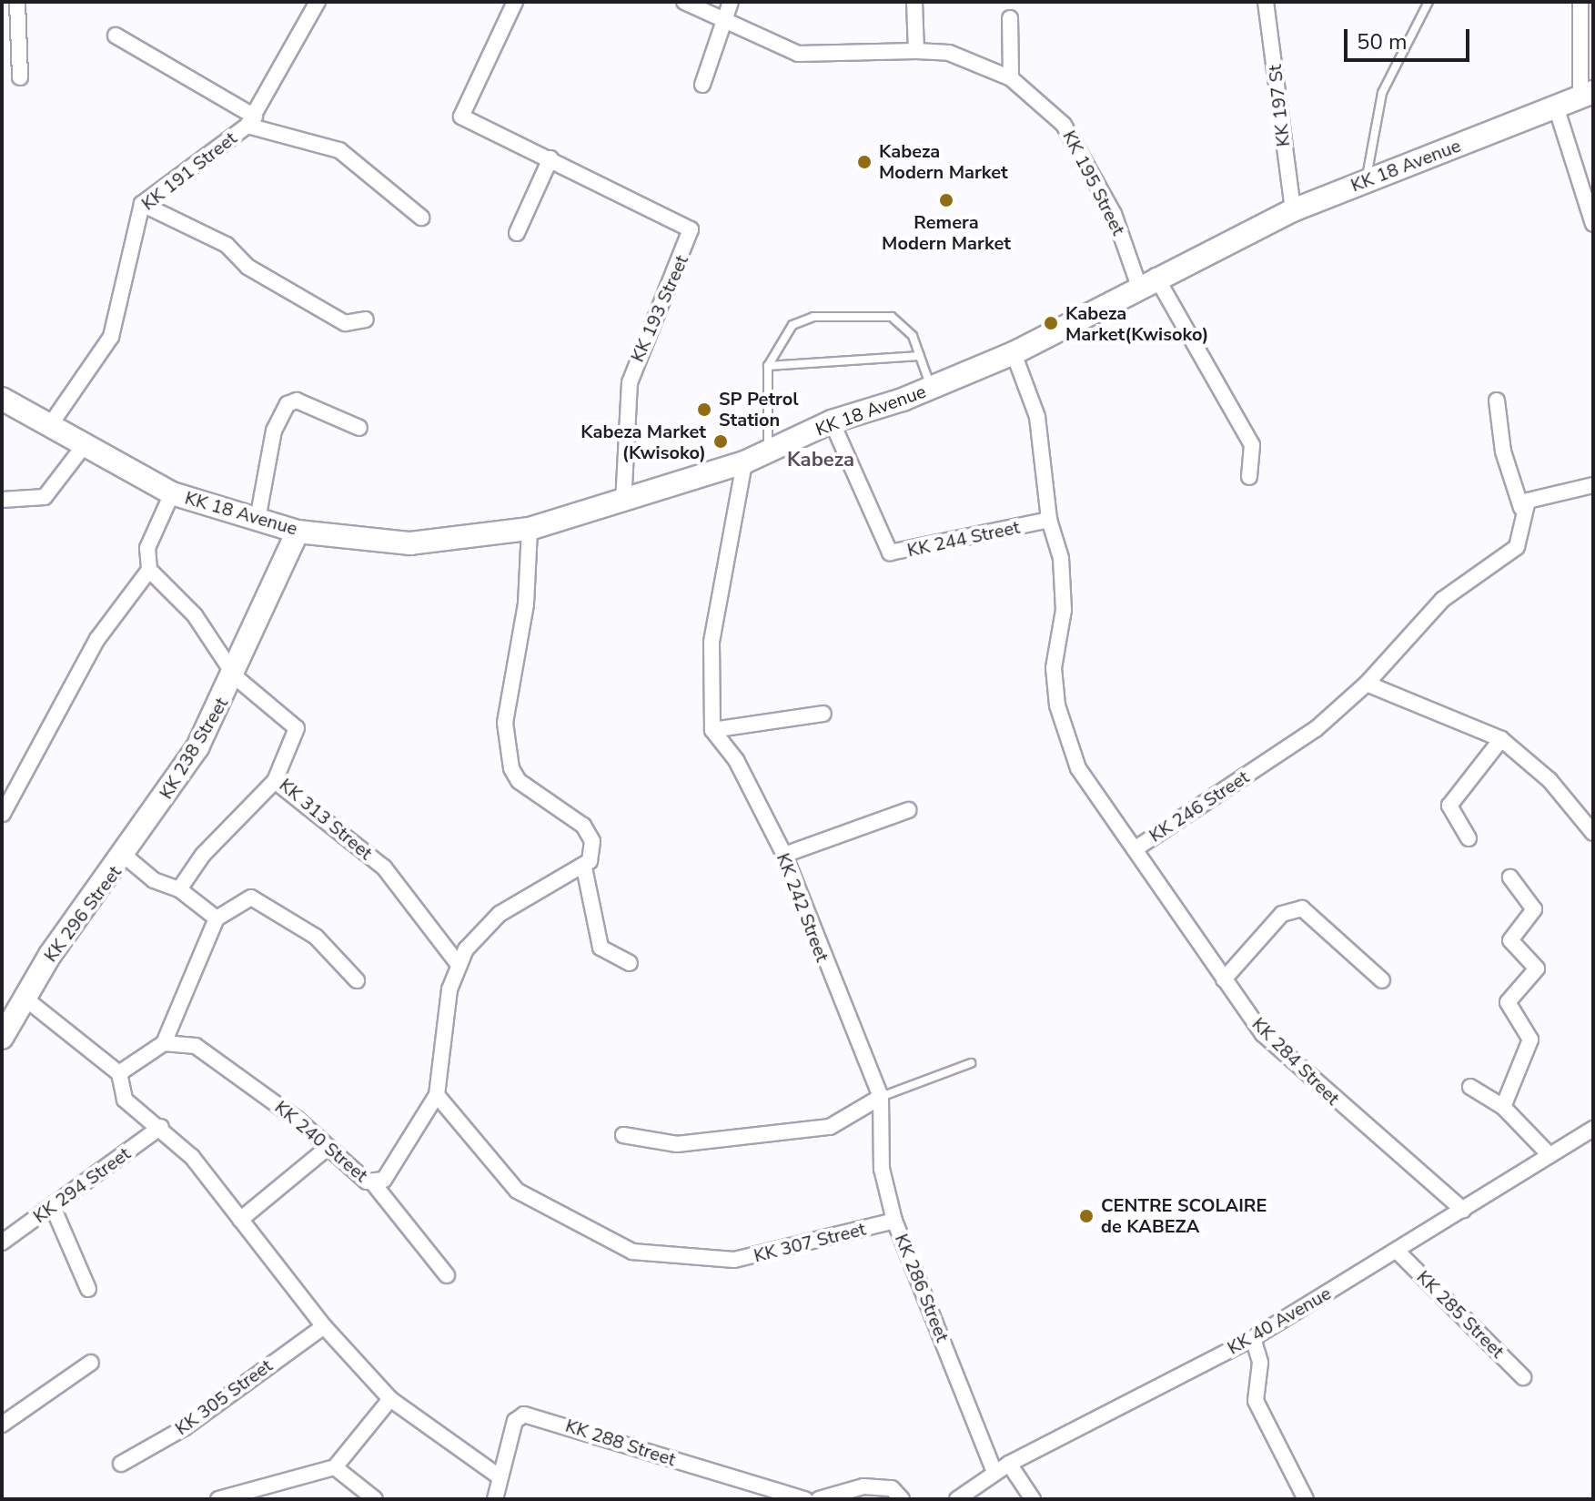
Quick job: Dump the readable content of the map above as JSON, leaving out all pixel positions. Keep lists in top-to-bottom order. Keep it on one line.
{"streets":{"main road":["KK 18 Avenue","KK 238 Street","KK 296 Street"],"street":["KK 197 St","KK 191 Street","KK 195 Street","KK 193 Street","KK 244 Street","KK 246 Street","KK 313 Street","KK 242 Street","KK 284 Street","KK 240 Street","KK 294 Street","KK 307 Street","KK 286 Street","KK 285 Street","KK 40 Avenue","KK 305 Street","KK 288 Street"]},"crossings":[["KK 197 St","KK 18 Avenue"],["KK 18 Avenue","KK 191 Street"],["KK 18 Avenue","KK 195 Street"],["KK 18 Avenue","KK 193 Street"],["KK 18 Avenue","KK 244 Street"],["KK 18 Avenue","KK 246 Street"],["KK 244 Street","KK 246 Street"],["KK 238 Street","KK 313 Street"],["KK 238 Street","KK 296 Street"],["KK 246 Street","KK 284 Street"],["KK 313 Street","KK 240 Street"],["KK 242 Street","KK 286 Street"],["KK 284 Street","KK 40 Avenue"],["KK 240 Street","KK 307 Street"],["KK 307 Street","KK 286 Street"],["KK 286 Street","KK 40 Avenue"],["KK 285 Street","KK 40 Avenue"]],"districts":["Kabeza"],"places":["Kabeza Modern Market","Remera Modern Market","Kabeza Market(Kwisoko)","SP Petrol Station","Kabeza Market (Kwisoko)","CENTRE SCOLAIRE de KABEZA"],"scale_bar":"50 m"}
